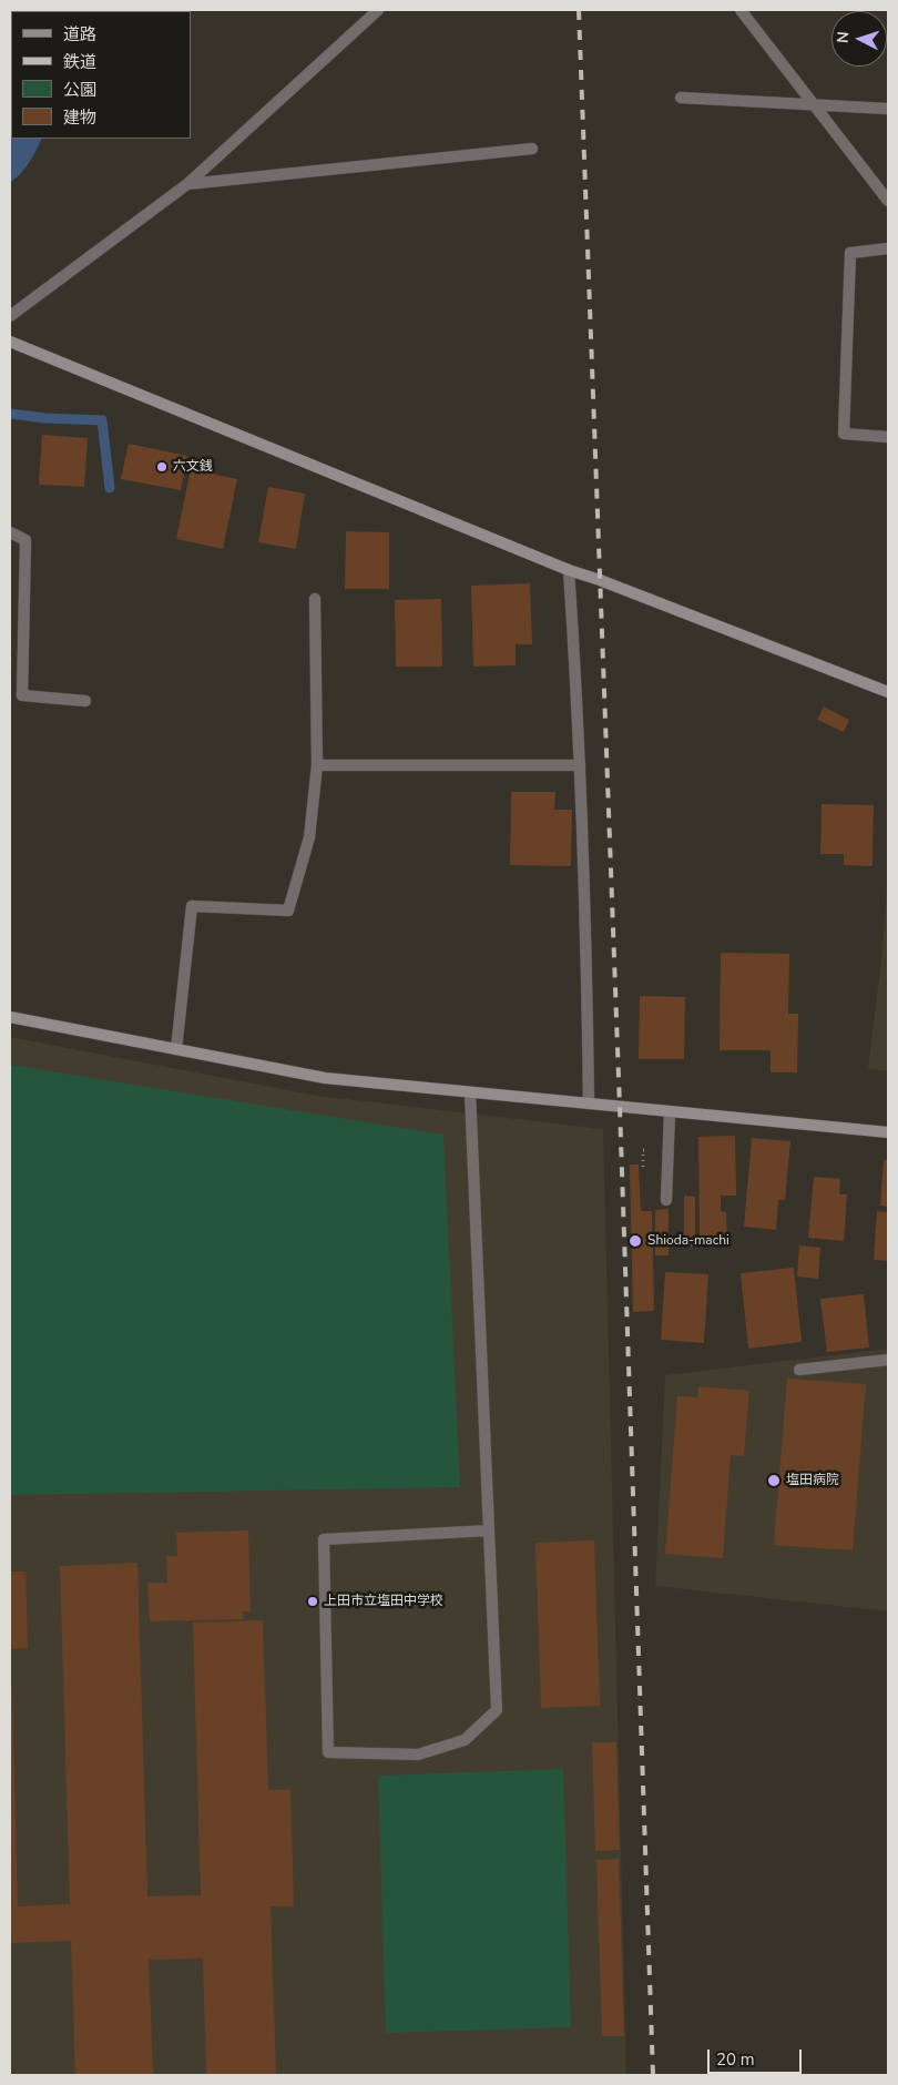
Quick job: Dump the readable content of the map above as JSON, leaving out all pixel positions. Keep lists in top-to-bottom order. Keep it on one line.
{"places":["六文銭","Shioda-machi","塩田病院","上田市立塩田中学校"],"legend":["道路","鉄道","公園","建物"],"scale_bar":"20 m","north":"left"}
